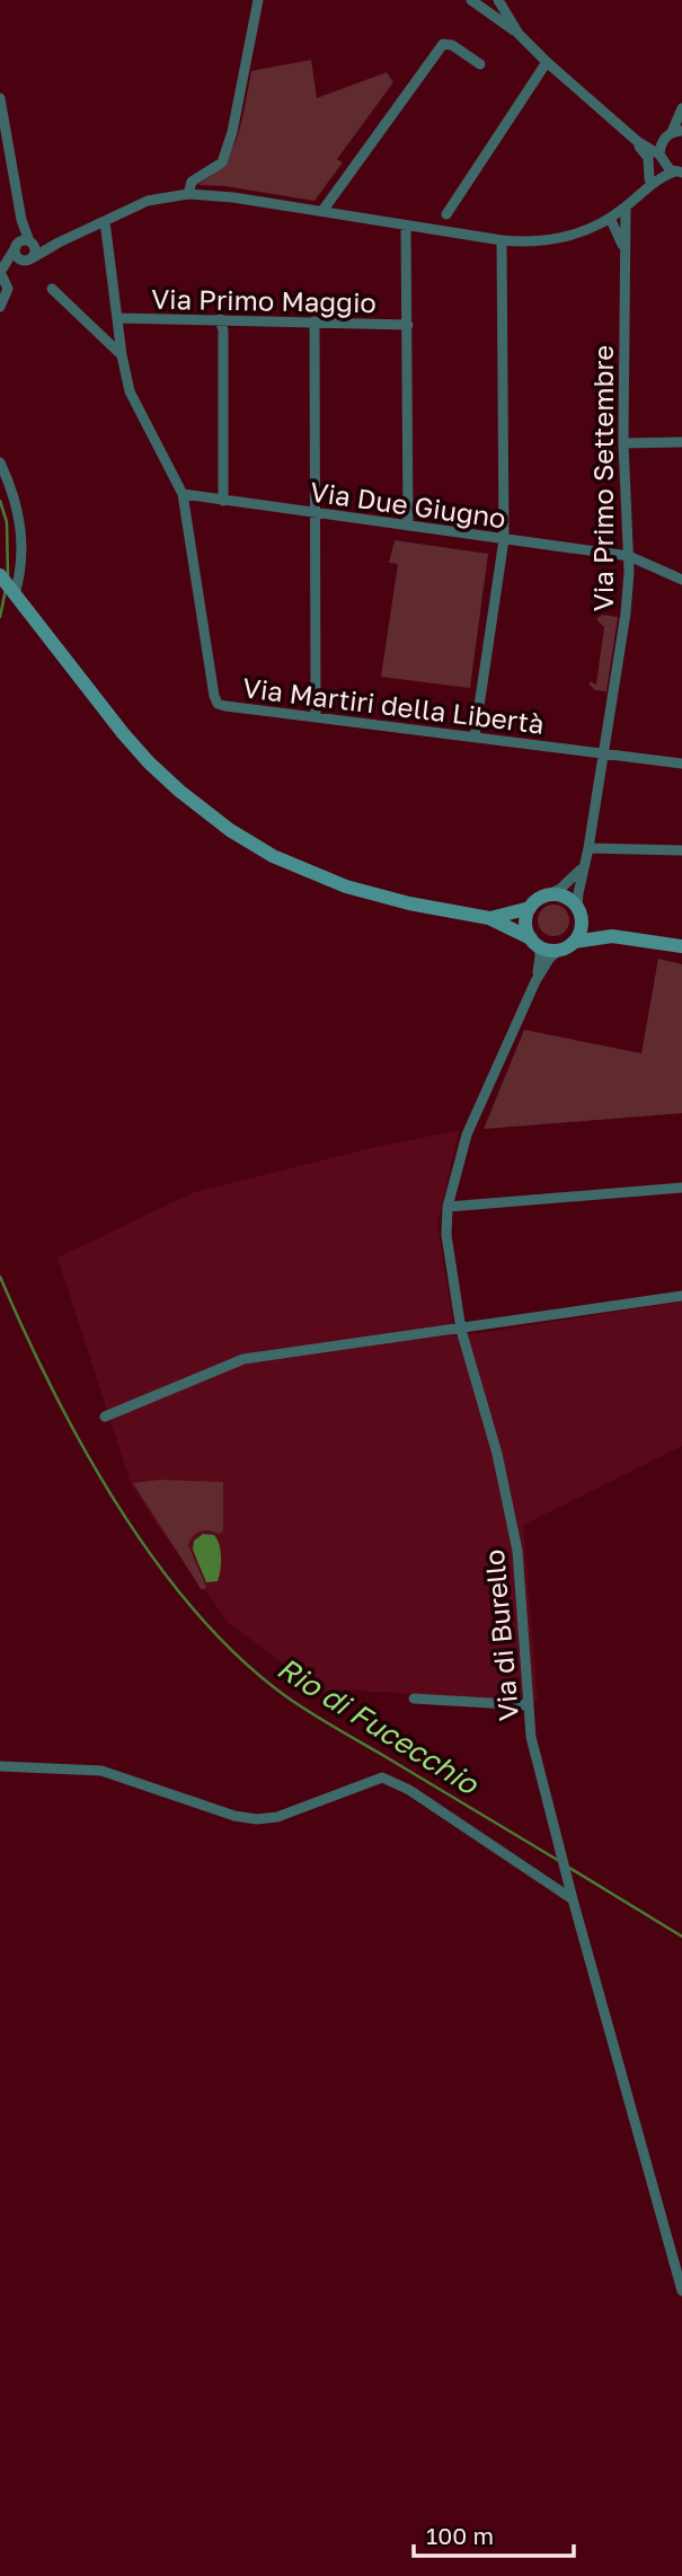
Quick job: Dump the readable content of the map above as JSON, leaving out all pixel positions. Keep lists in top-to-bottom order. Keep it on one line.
{"streets":{"street":["Via Primo Maggio","Via Primo Settembre","Via Due Giugno","Via Martiri della Libertà","Via di Burello"]},"crossings":[["Via Primo Settembre","Via Due Giugno"],["Via Primo Settembre","Via Martiri della Libertà"],["Via Due Giugno","Via Martiri della Libertà"]],"water":["Rio di Fucecchio"],"scale_bar":"100 m"}
